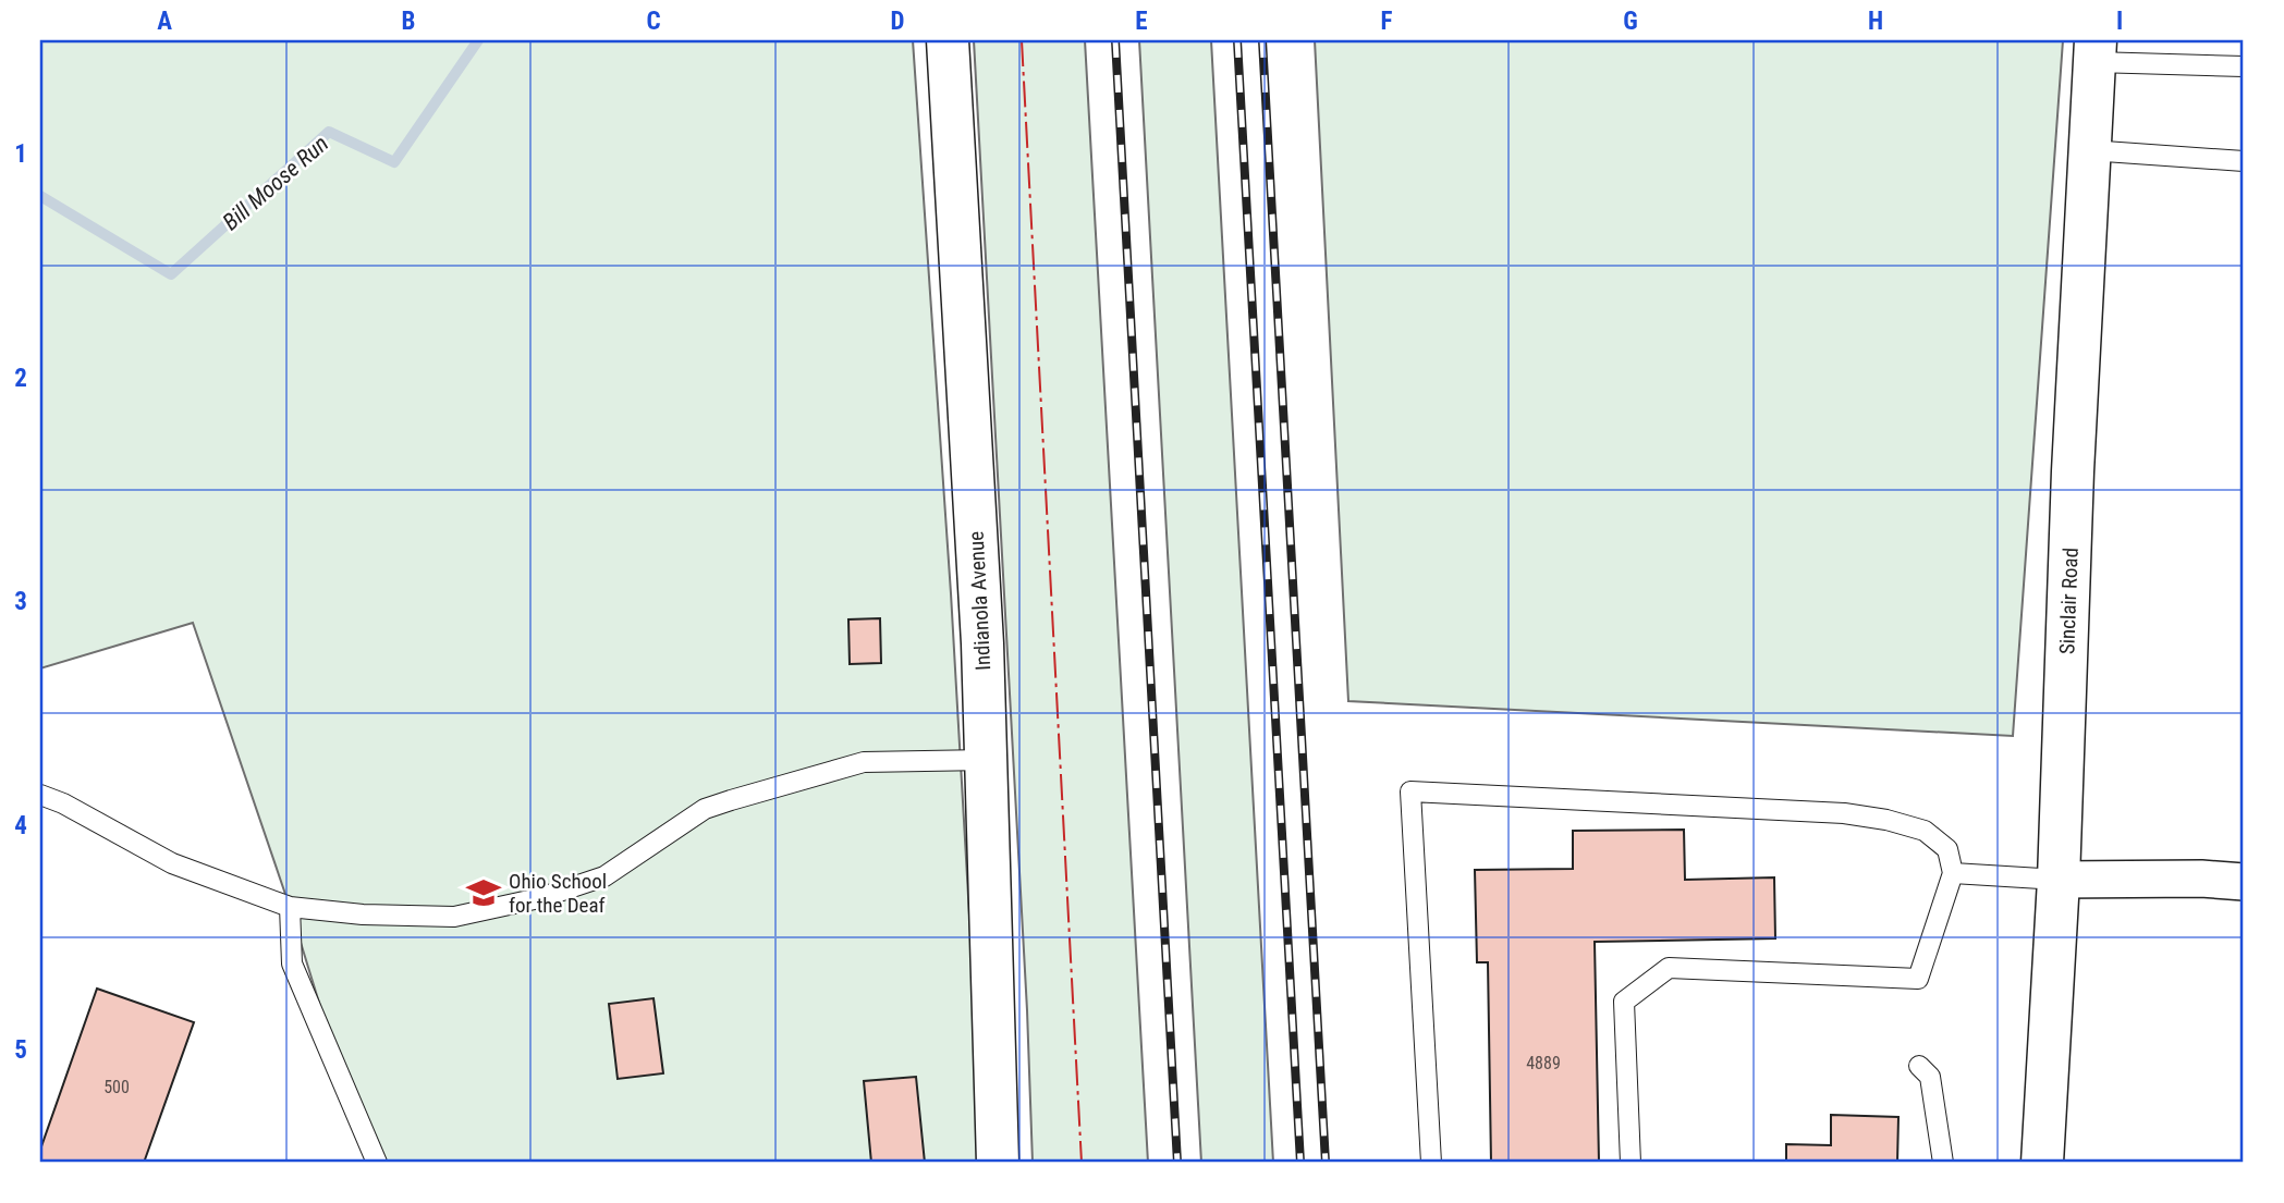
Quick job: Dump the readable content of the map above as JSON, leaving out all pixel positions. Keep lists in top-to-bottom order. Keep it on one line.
{"streets":{"main road":["Indianola Avenue","Sinclair Road"]},"water":["Bill Moose Run"],"places":{"school or university":["Ohio School for the Deaf"]},"house_numbers":["4889","500"],"grid":{"columns":["A","B","C","D","E","F","G","H","I"],"rows":["1","2","3","4","5"]}}
